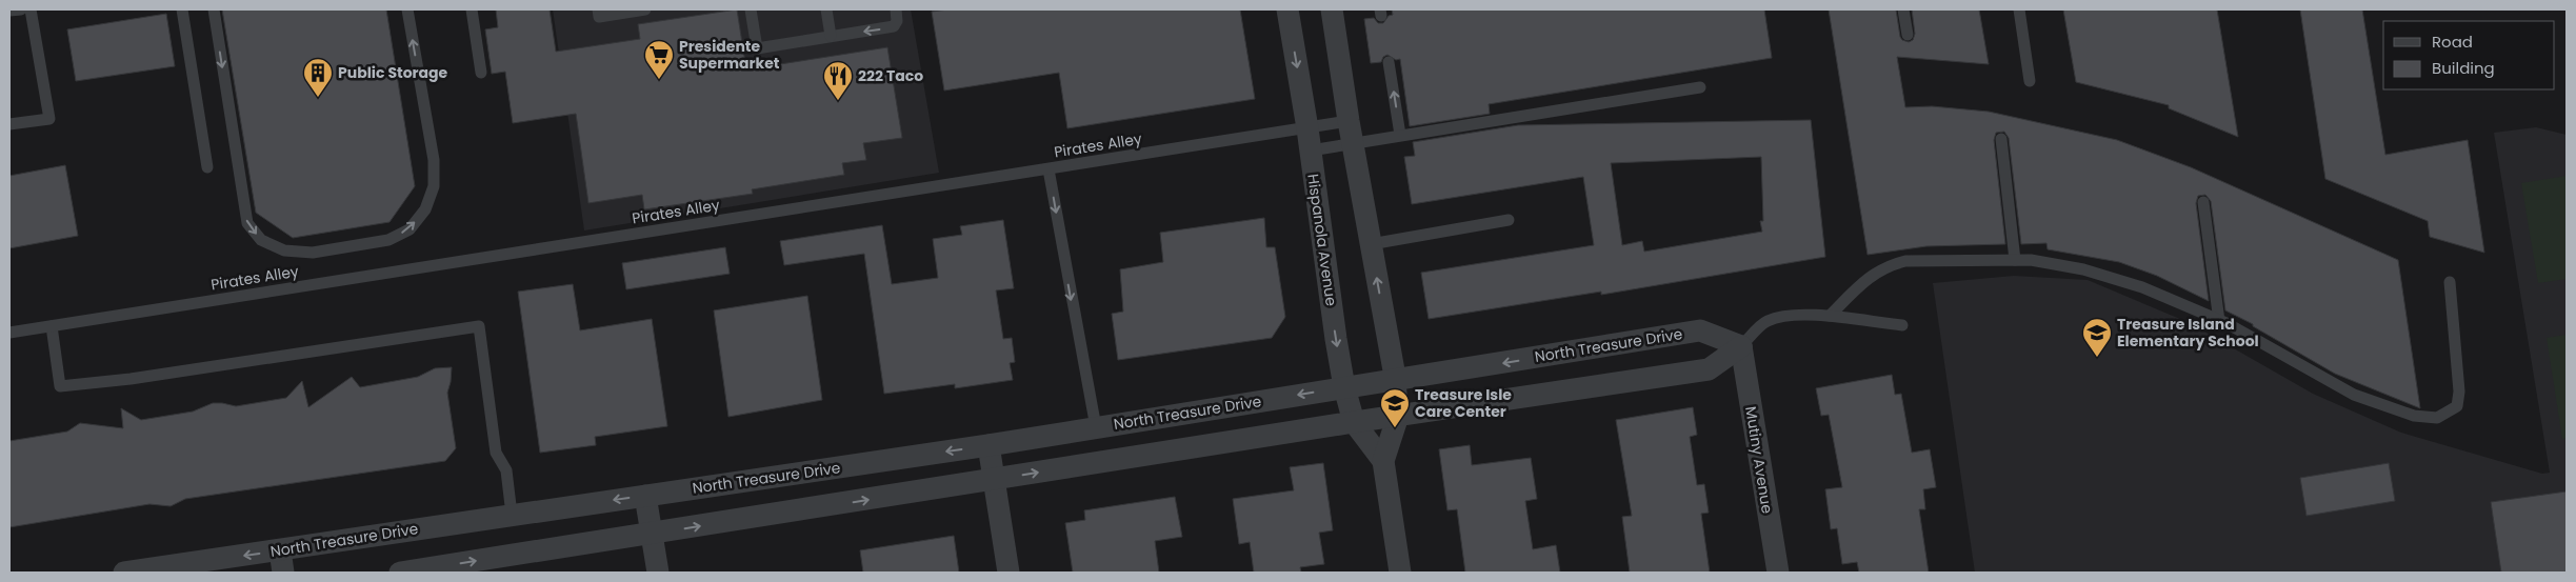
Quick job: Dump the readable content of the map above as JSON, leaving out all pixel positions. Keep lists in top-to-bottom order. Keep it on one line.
{"streets":{"street":["Hispanola Avenue","North Treasure Drive","Mutiny Avenue"],"lane":["Pirates Alley"]},"crossings":[["Pirates Alley","Hispanola Avenue"],["Hispanola Avenue","North Treasure Drive"],["North Treasure Drive","Mutiny Avenue"]],"places":{"supermarket":["Presidente Supermarket"],"building":["Public Storage"],"restaurant":["222 Taco"],"school or university":["Treasure Island Elementary School","Treasure Isle Care Center"]},"legend":["Road","Building"]}
